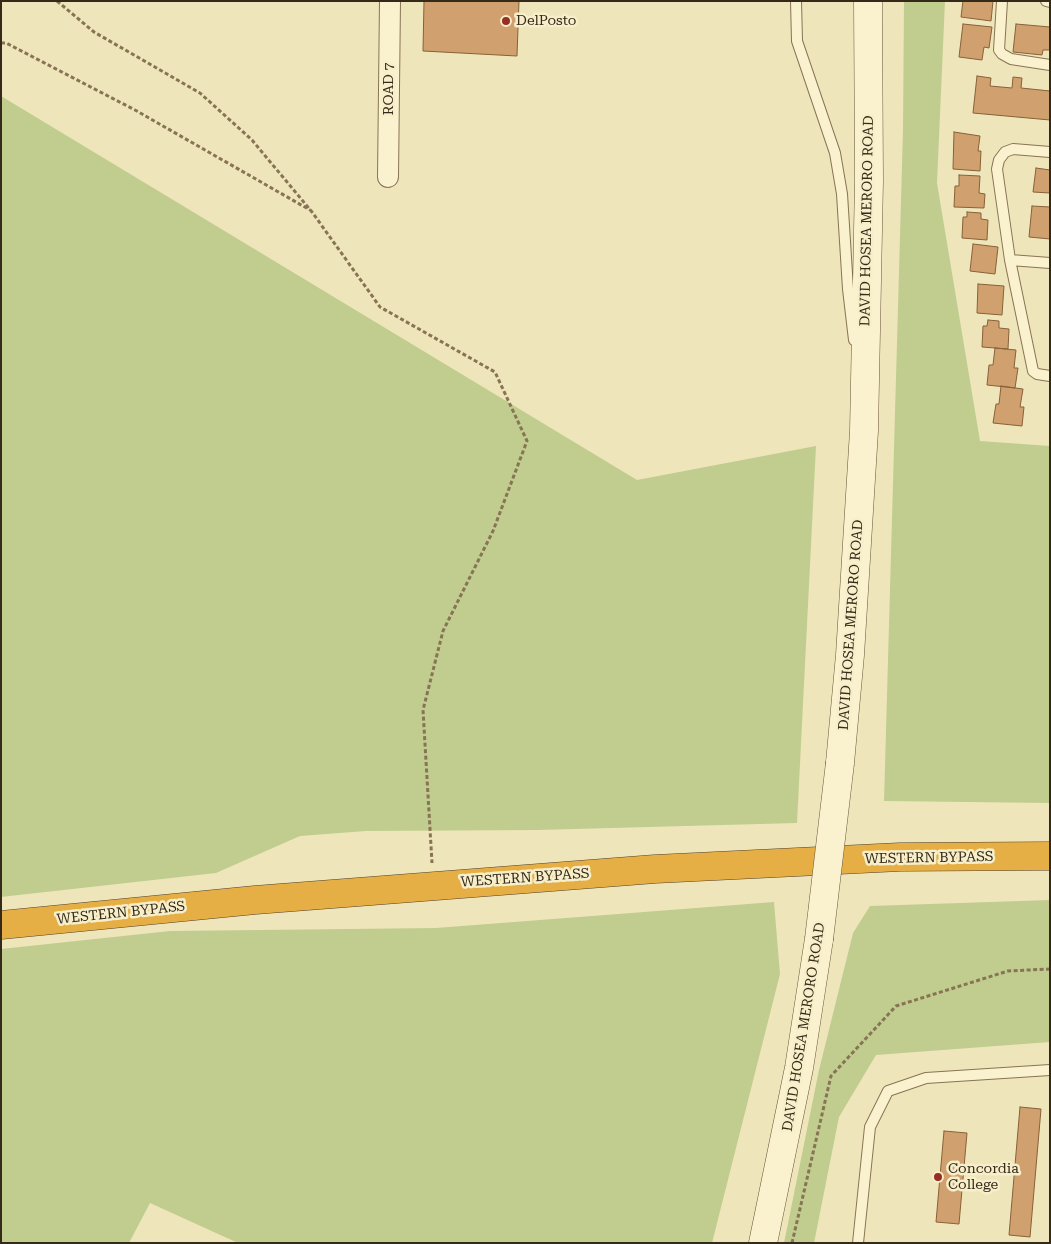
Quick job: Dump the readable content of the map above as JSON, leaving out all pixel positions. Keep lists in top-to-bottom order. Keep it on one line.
{"streets":{"highway":["WESTERN BYPASS"],"main road":["DAVID HOSEA MERORO ROAD"],"street":["ROAD 7"]},"places":["DelPosto","Concordia College"]}
